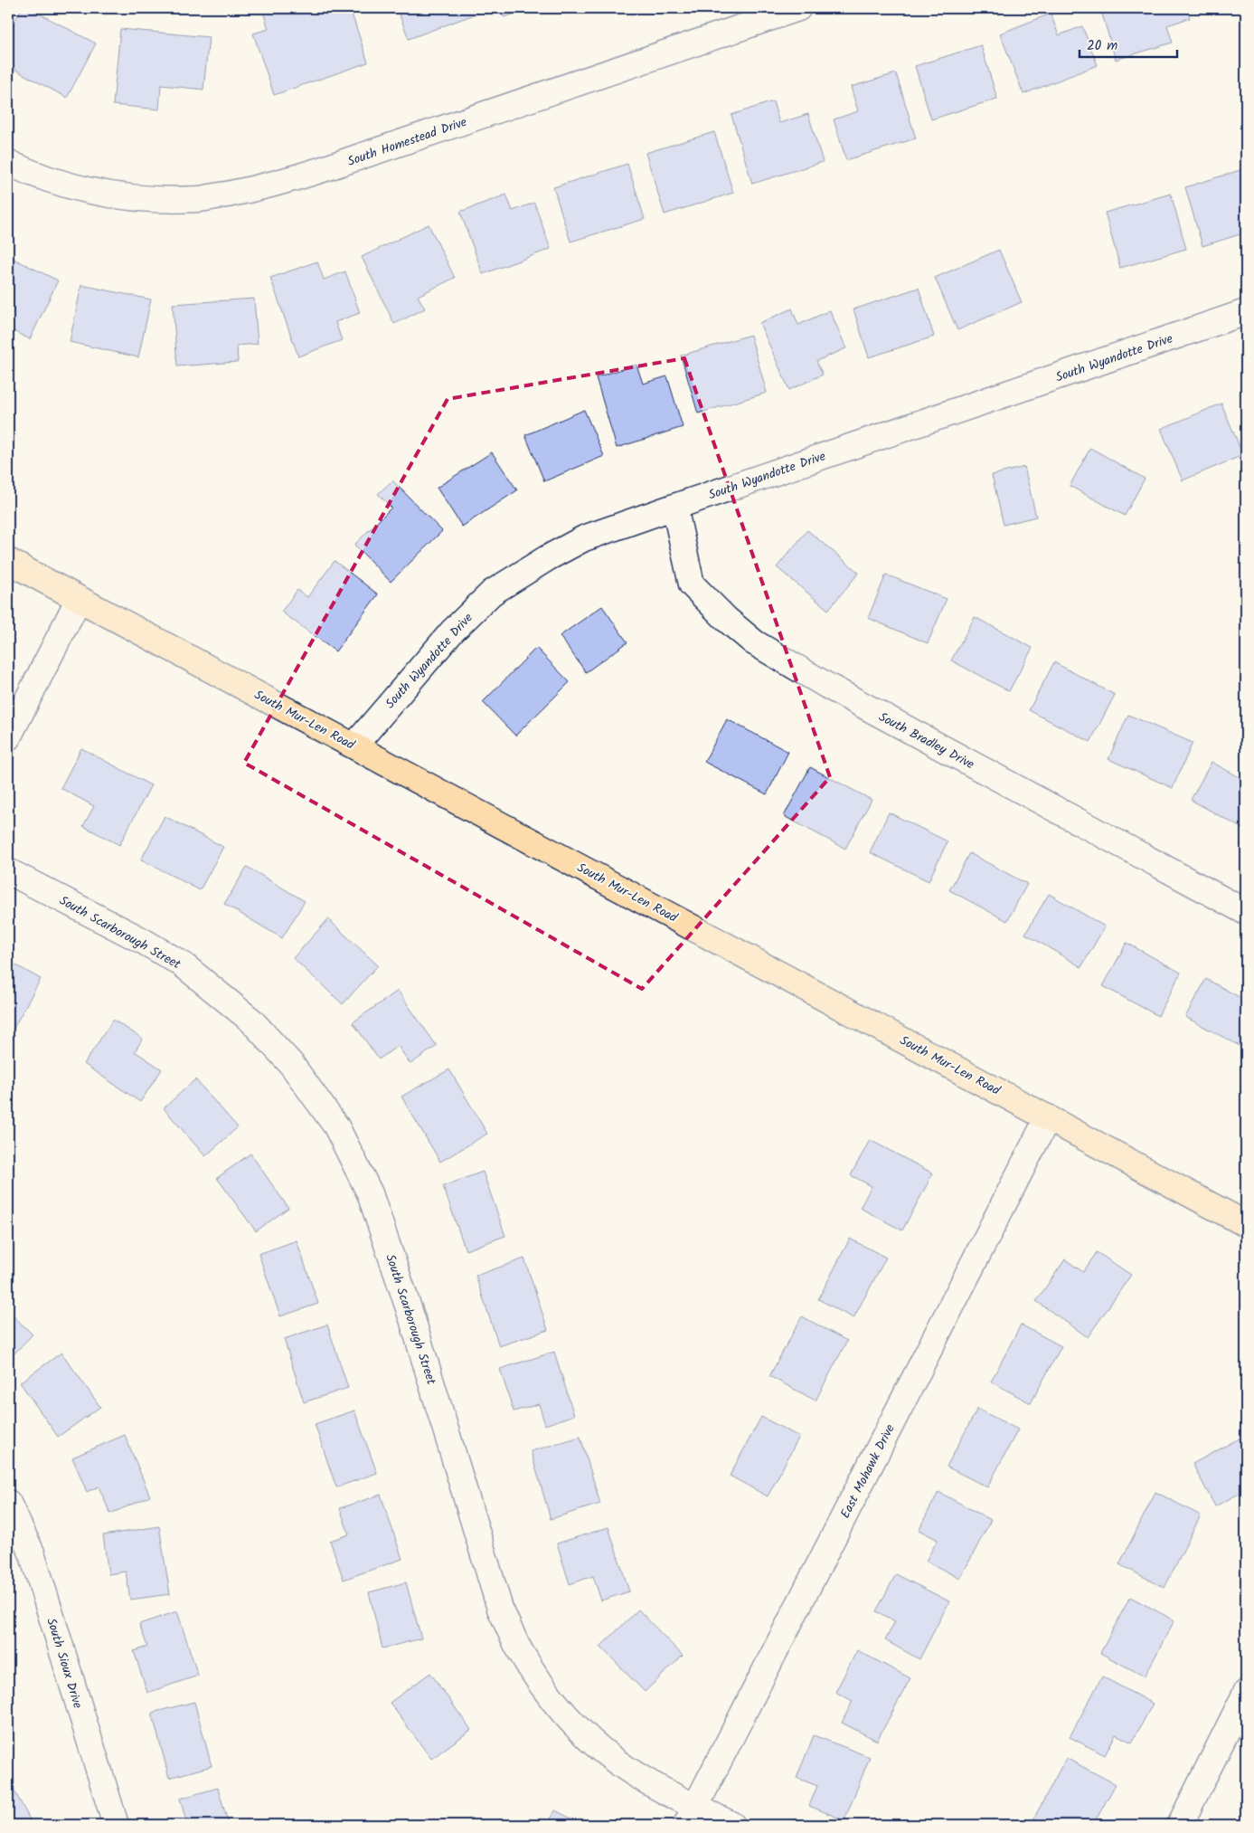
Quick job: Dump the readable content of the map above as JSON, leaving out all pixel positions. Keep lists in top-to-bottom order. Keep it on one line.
{"streets":{"main road":["South Mur-Len Road"],"street":["South Homestead Drive","South Wyandotte Drive","South Bradley Drive","South Scarborough Street","East Mohawk Drive","South Sioux Drive"]},"crossings":[["South Wyandotte Drive","South Mur-Len Road"],["South Wyandotte Drive","South Bradley Drive"],["South Mur-Len Road","East Mohawk Drive"],["South Scarborough Street","East Mohawk Drive"]],"scale_bar":"20 m"}
